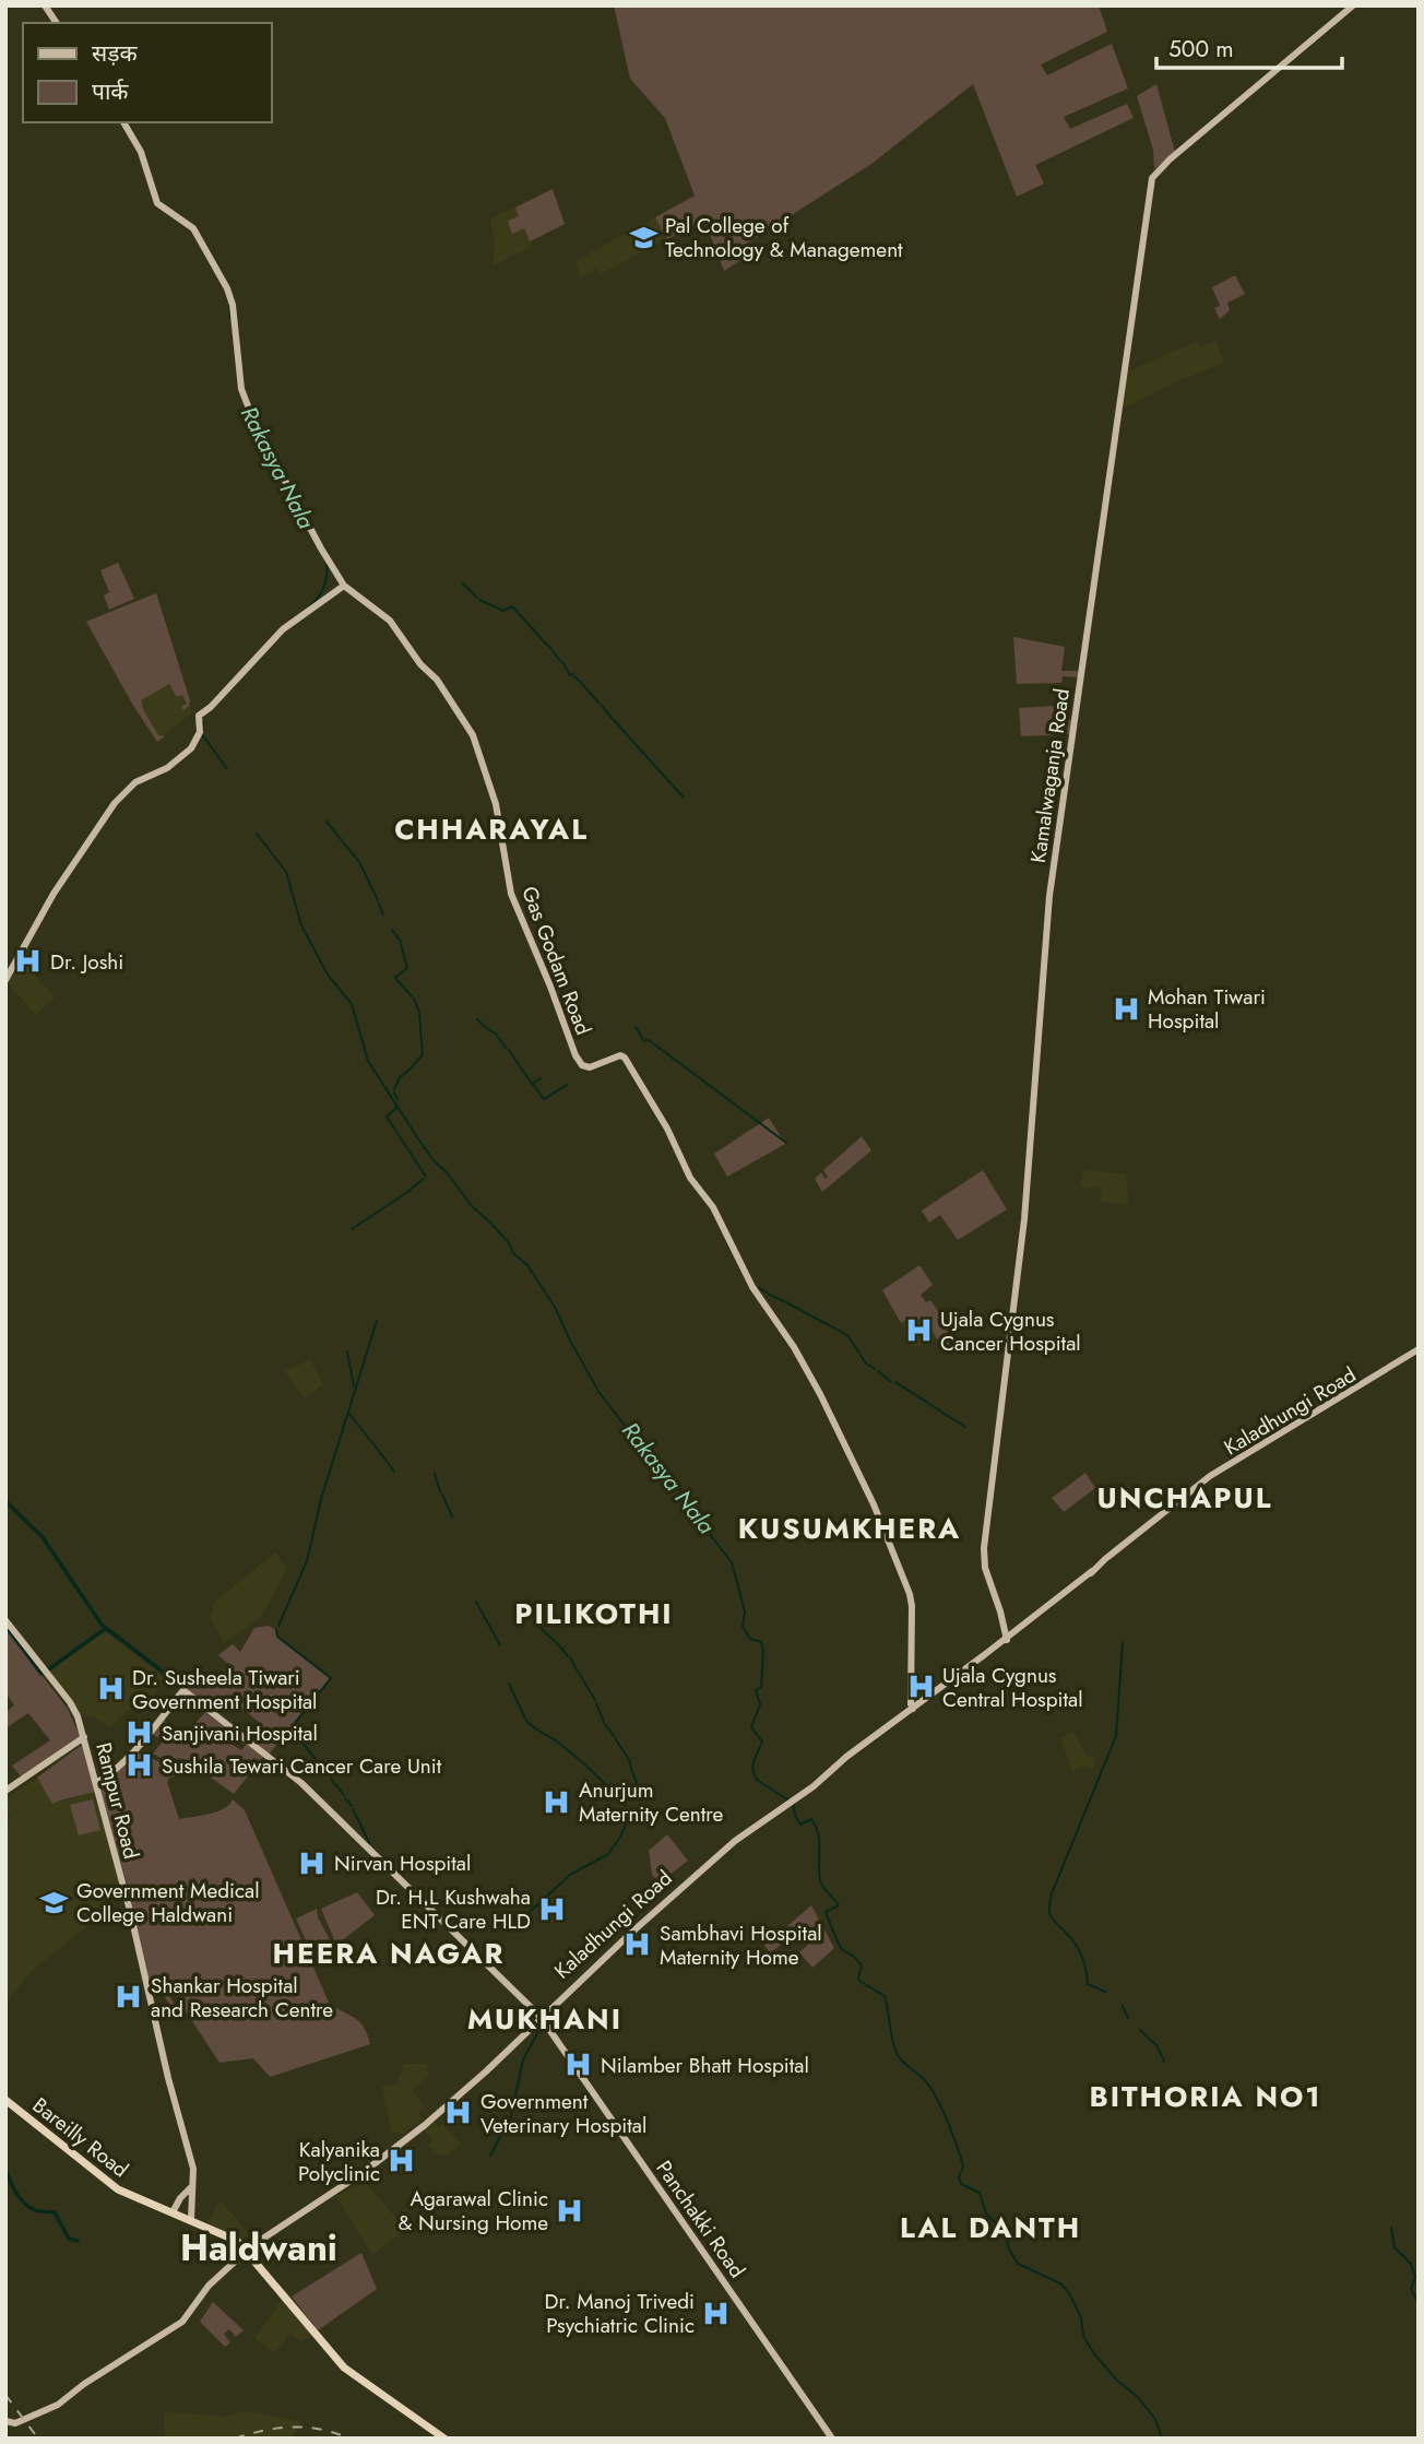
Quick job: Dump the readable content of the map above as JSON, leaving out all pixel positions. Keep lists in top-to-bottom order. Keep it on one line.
{"streets":{"highway":["Bareilly Road"],"main road":["Kamalwaganja Road","Gas Godam Road","Kaladhungi Road","Rampur Road","Panchakki Road"]},"crossings":[["Kamalwaganja Road","Kaladhungi Road"],["Gas Godam Road","Kaladhungi Road"],["Kaladhungi Road","Bareilly Road"],["Kaladhungi Road","Panchakki Road"],["Rampur Road","Bareilly Road"],["Rampur Road","Panchakki Road"]],"districts":["CHHARAYAL","UNCHAPUL","KUSUMKHERA","PILIKOTHI","HEERA NAGAR","MUKHANI","BITHORIA NO1","LAL DANTH","Haldwani"],"water":["Rakasya Nala"],"places":{"school or university":["Pal College of Technology & Management","Government Medical College Haldwani"],"hospital":["Dr. Joshi","Mohan Tiwari Hospital","Ujala Cygnus Cancer Hospital","Ujala Cygnus Central Hospital","Dr. Susheela Tiwari Government Hospital","Sanjivani Hospital","Sushila Tewari Cancer Care Unit","Anurjum Maternity Centre","Nirvan Hospital","Dr. H.L Kushwaha ENT Care HLD","Sambhavi Hospital Maternity Home","Shankar Hospital and Research Centre","Nilamber Bhatt Hospital","Government Veterinary Hospital","Kalyanika Polyclinic","Agarawal Clinic & Nursing Home","Dr. Manoj Trivedi Psychiatric Clinic"]},"legend":["सड़क","पार्क"],"scale_bar":"500 m"}
